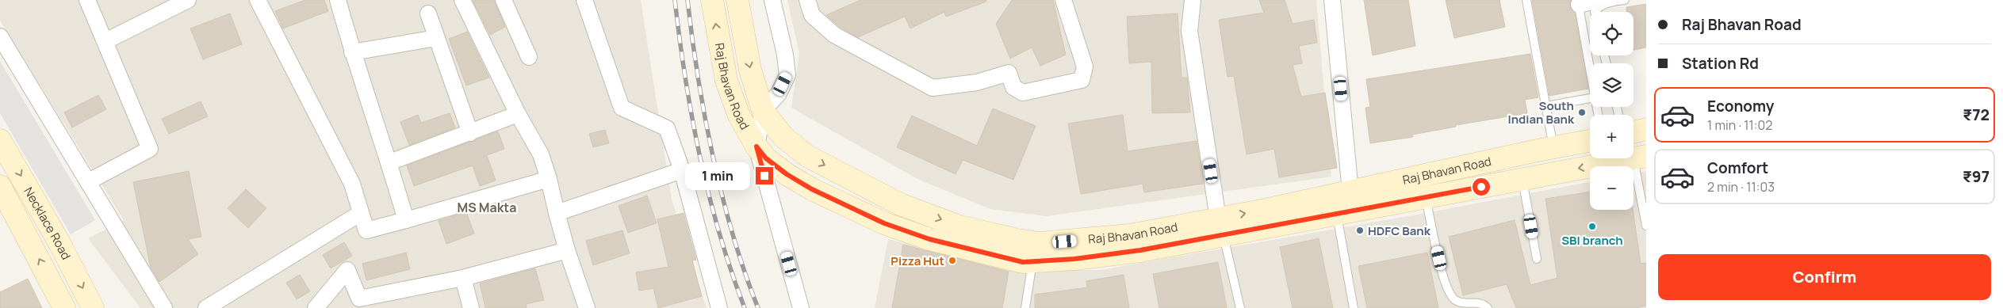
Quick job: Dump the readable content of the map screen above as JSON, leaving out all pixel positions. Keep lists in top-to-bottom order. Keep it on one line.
{"streets":{"main road":["Raj Bhavan Road","Necklace Road"]},"districts":["MS Makta"],"places":["South Indian Bank","SBI branch","HDFC Bank","Pizza Hut"],"page":{"banner":["Raj Bhavan Road","Station Rd"],"map_buttons":["+","−"],"list":[{"name":"Economy","note":"1 min · 11:02","value":"₹72"},{"name":"Comfort","note":"2 min · 11:03","value":"₹97"}],"bubble":"1 min","buttons":"Confirm"}}
